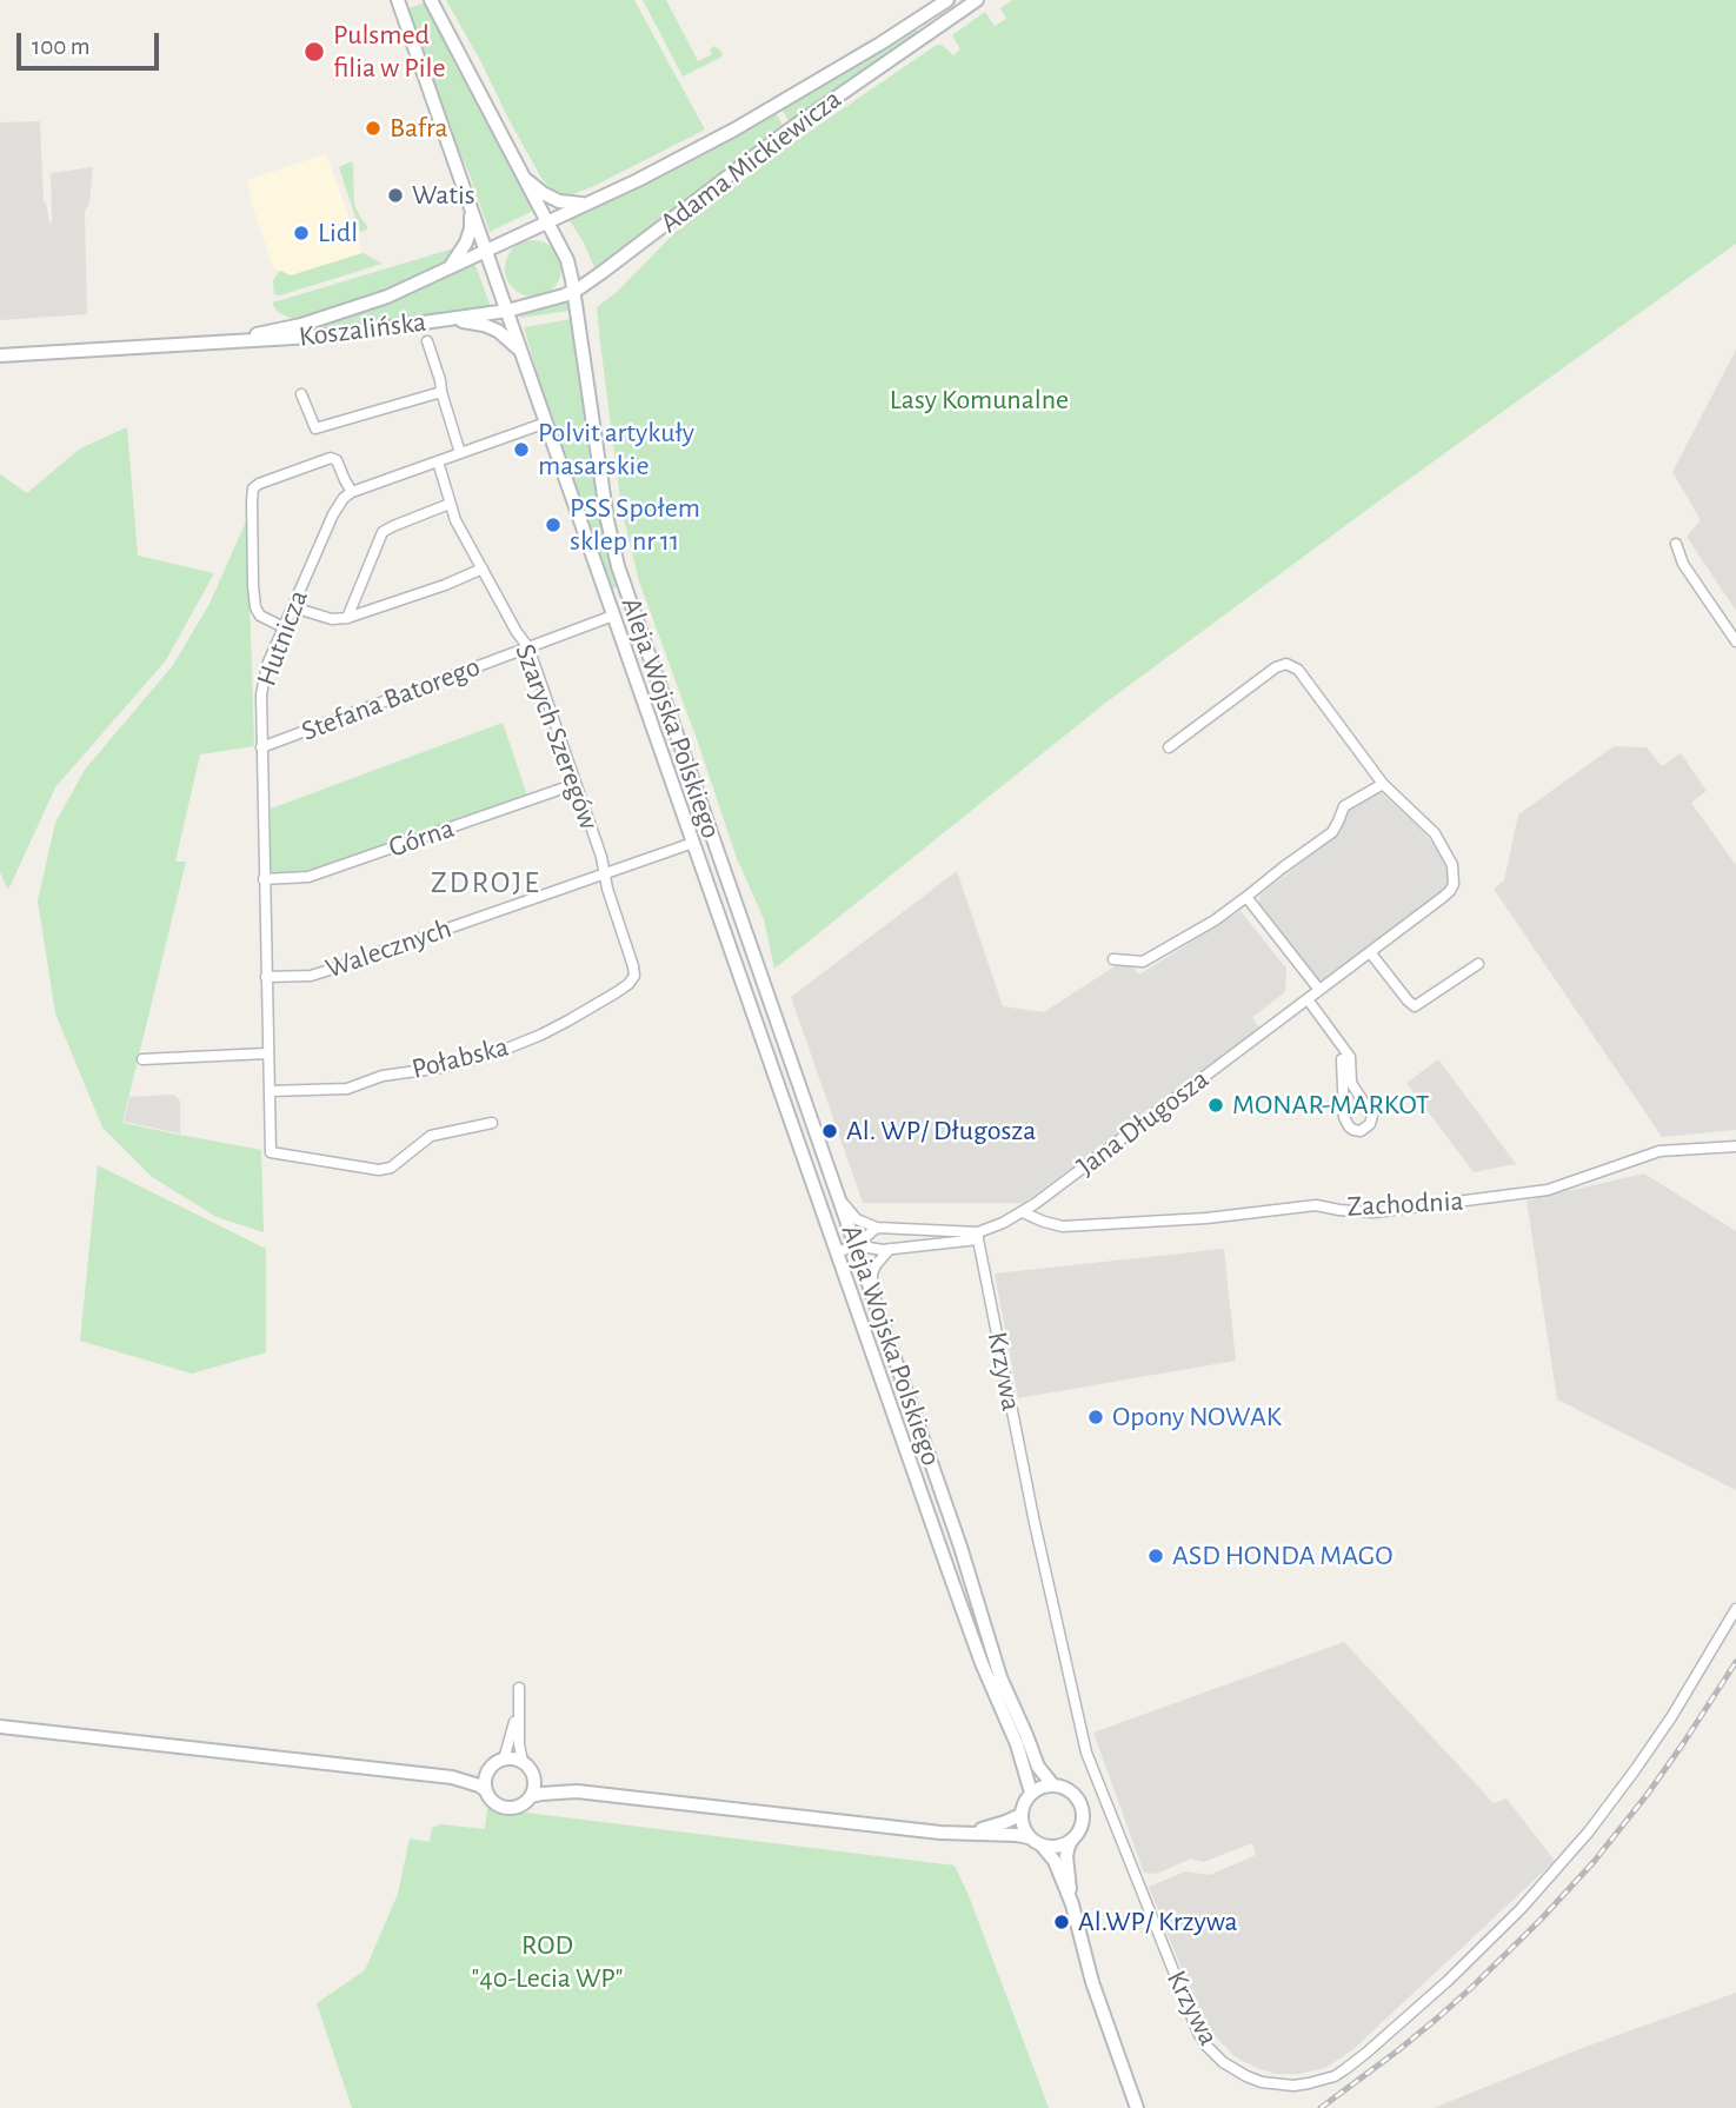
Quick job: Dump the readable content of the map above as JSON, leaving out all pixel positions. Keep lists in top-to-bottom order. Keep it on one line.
{"streets":{"main road":["Adama Mickiewicza","Koszalińska","Aleja Wojska Polskiego"],"street":["Hutnicza","Stefana Batorego","Szarych Szeregów","Górna","Walecznych","Połabska","Jana Długosza","Zachodnia","Krzywa"]},"crossings":[["Adama Mickiewicza","Koszalińska"],["Adama Mickiewicza","Aleja Wojska Polskiego"],["Koszalińska","Aleja Wojska Polskiego"],["Hutnicza","Stefana Batorego"],["Hutnicza","Górna"],["Hutnicza","Walecznych"],["Hutnicza","Połabska"],["Stefana Batorego","Aleja Wojska Polskiego"],["Stefana Batorego","Szarych Szeregów"],["Aleja Wojska Polskiego","Walecznych"],["Szarych Szeregów","Górna"],["Szarych Szeregów","Walecznych"],["Szarych Szeregów","Połabska"],["Jana Długosza","Zachodnia"],["Jana Długosza","Krzywa"]],"districts":["ZDROJE"],"parks":["Lasy Komunalne","ROD \"40-Lecia WP\""],"places":["Pulsmed filia w Pile","Bafra","Watis","Lidl","Polvit artykuły masarskie","PSS Społem sklep nr 11","MONAR-MARKOT","Al. WP/ Długosza","Opony NOWAK","ASD HONDA MAGO","Al.WP/ Krzywa"],"scale_bar":"100 m"}
